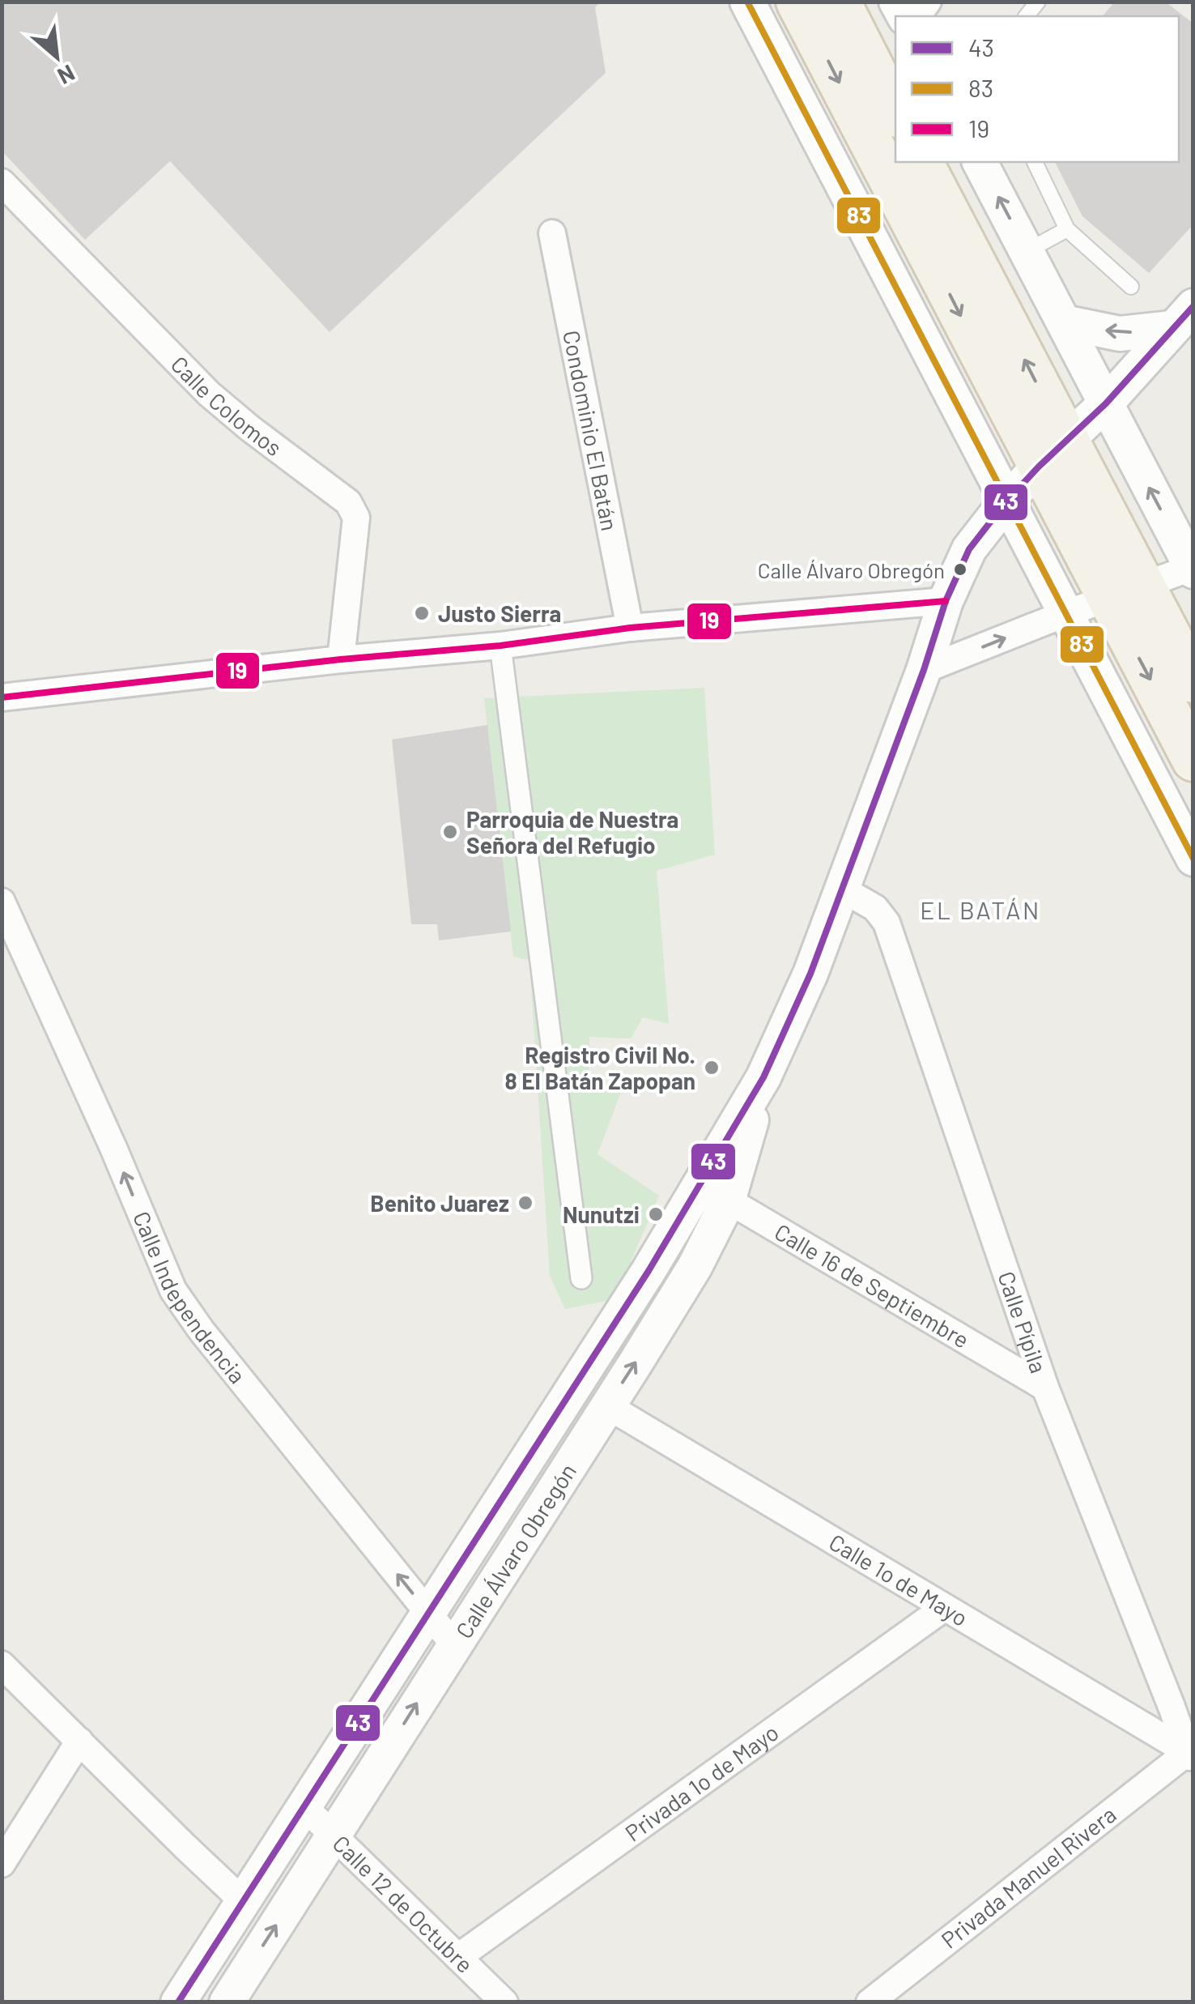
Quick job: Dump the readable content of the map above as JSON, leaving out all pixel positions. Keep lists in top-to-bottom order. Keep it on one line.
{"streets":{"street":["Calle Colomos","Condominio El Batán","Calle 16 de Septiembre","Calle Independencia","Calle Pípila","Calle Álvaro Obregón","Calle 1o de Mayo","Privada 1o de Mayo","Privada Manuel Rivera","Calle 12 de Octubre"]},"crossings":[["Calle 16 de Septiembre","Calle Pípila"],["Calle 16 de Septiembre","Calle Álvaro Obregón"],["Calle Independencia","Calle Álvaro Obregón"],["Calle Pípila","Calle Álvaro Obregón"],["Calle Pípila","Calle 1o de Mayo"],["Calle Pípila","Privada Manuel Rivera"],["Calle Álvaro Obregón","Calle 1o de Mayo"],["Calle Álvaro Obregón","Calle 12 de Octubre"],["Calle 1o de Mayo","Privada 1o de Mayo"],["Calle 1o de Mayo","Privada Manuel Rivera"],["Privada 1o de Mayo","Calle 12 de Octubre"]],"one_way":["Calle Independencia"],"districts":["EL BATÁN"],"places":["Calle Álvaro Obregón","Justo Sierra","Parroquia de Nuestra Señora del Refugio","Registro Civil No. 8 El Batán Zapopan","Benito Juarez","Nunutzi"],"lines":["transit line 83","transit line 43","transit line 19"],"legend":["43","83","19"],"north":"bottom right"}
